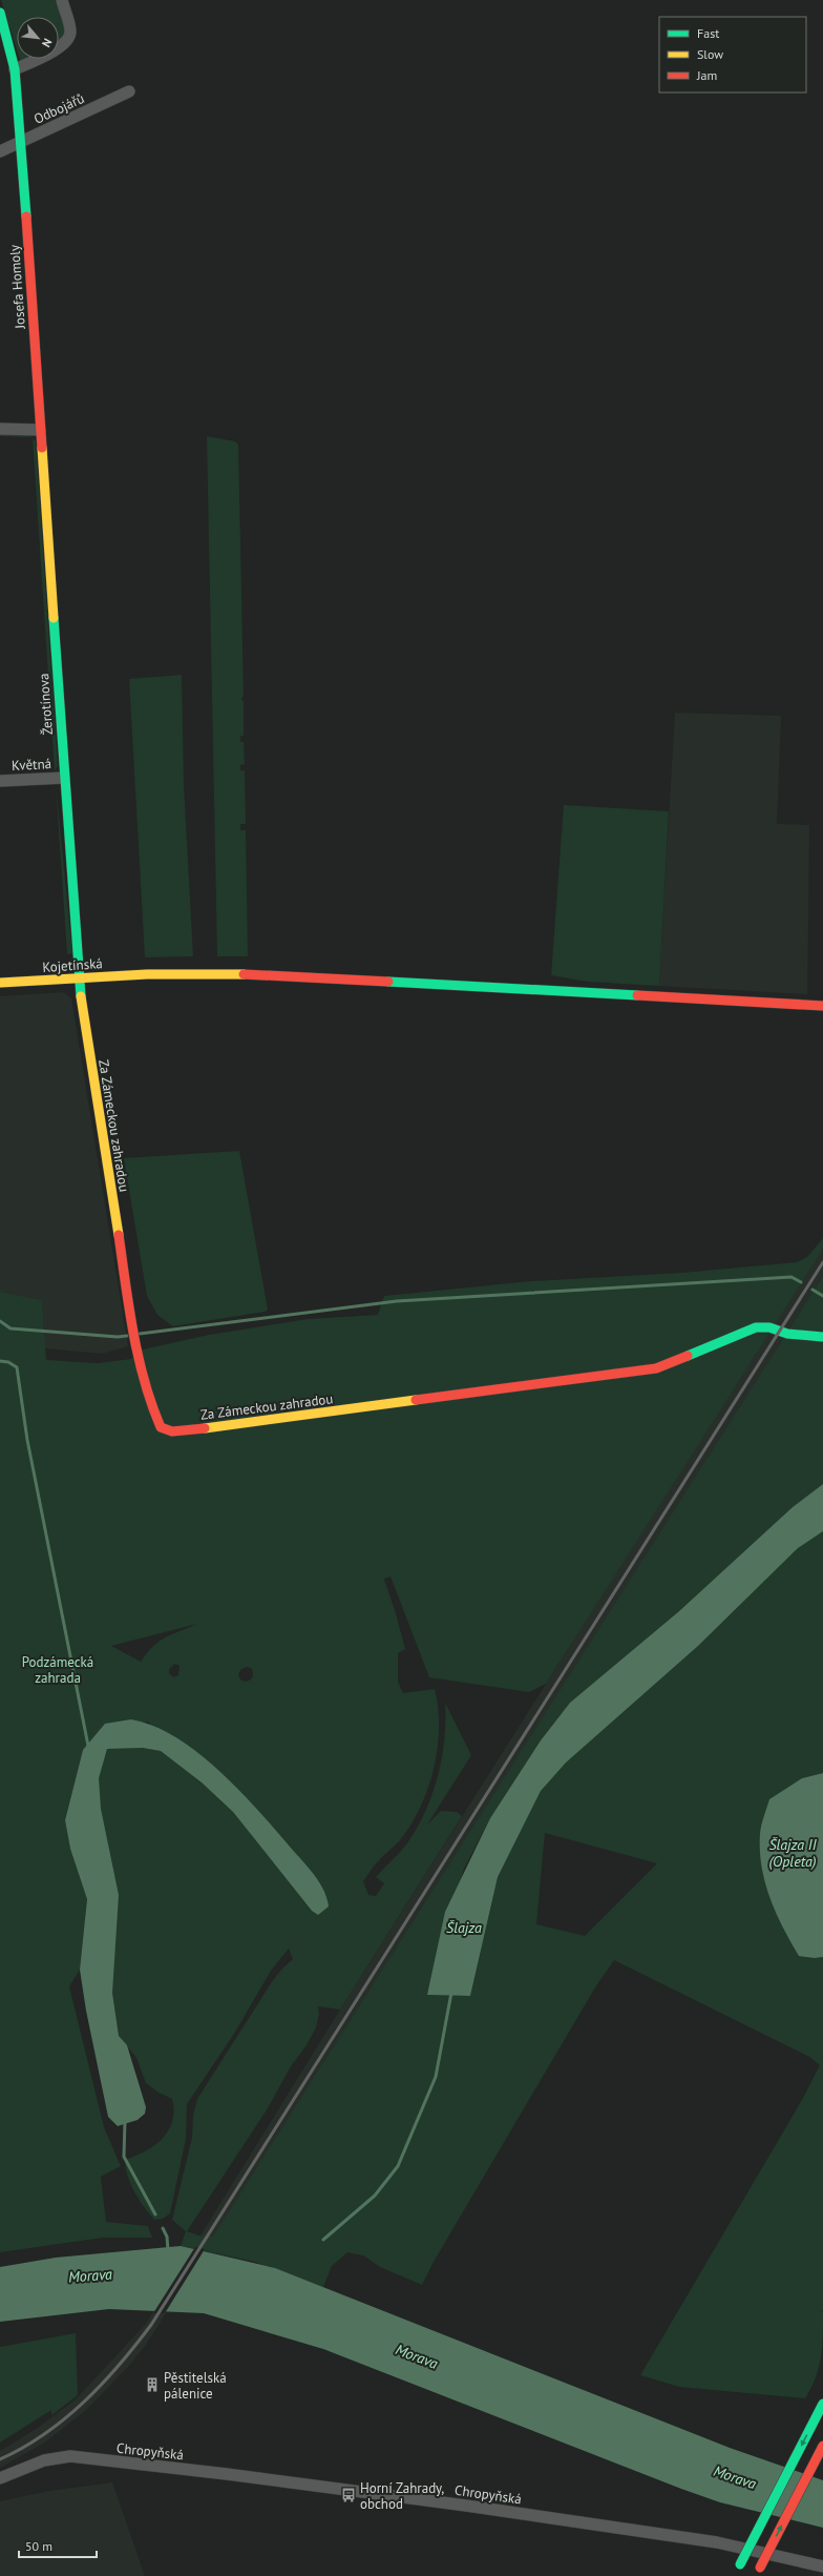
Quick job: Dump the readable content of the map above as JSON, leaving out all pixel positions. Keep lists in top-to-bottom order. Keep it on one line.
{"streets":{"main road":["Josefa Homoly","Žerotínova","Kojetínská","Za Zámeckou zahradou"],"street":["Odbojářů","Květná","Chropyňská"]},"crossings":[["Odbojářů","Josefa Homoly"],["Josefa Homoly","Žerotínova"],["Žerotínova","Květná"],["Žerotínova","Kojetínská"],["Žerotínova","Za Zámeckou zahradou"],["Kojetínská","Za Zámeckou zahradou"]],"water":["Šlajza II (Opleta)","Šlajza","Morava"],"parks":["Podzámecká zahrada"],"places":{"building":["Pěstitelská pálenice"],"bus stop":["Horní Zahrady, obchod"]},"legend":["Fast","Slow","Jam"],"scale_bar":"50 m","north":"bottom right"}
